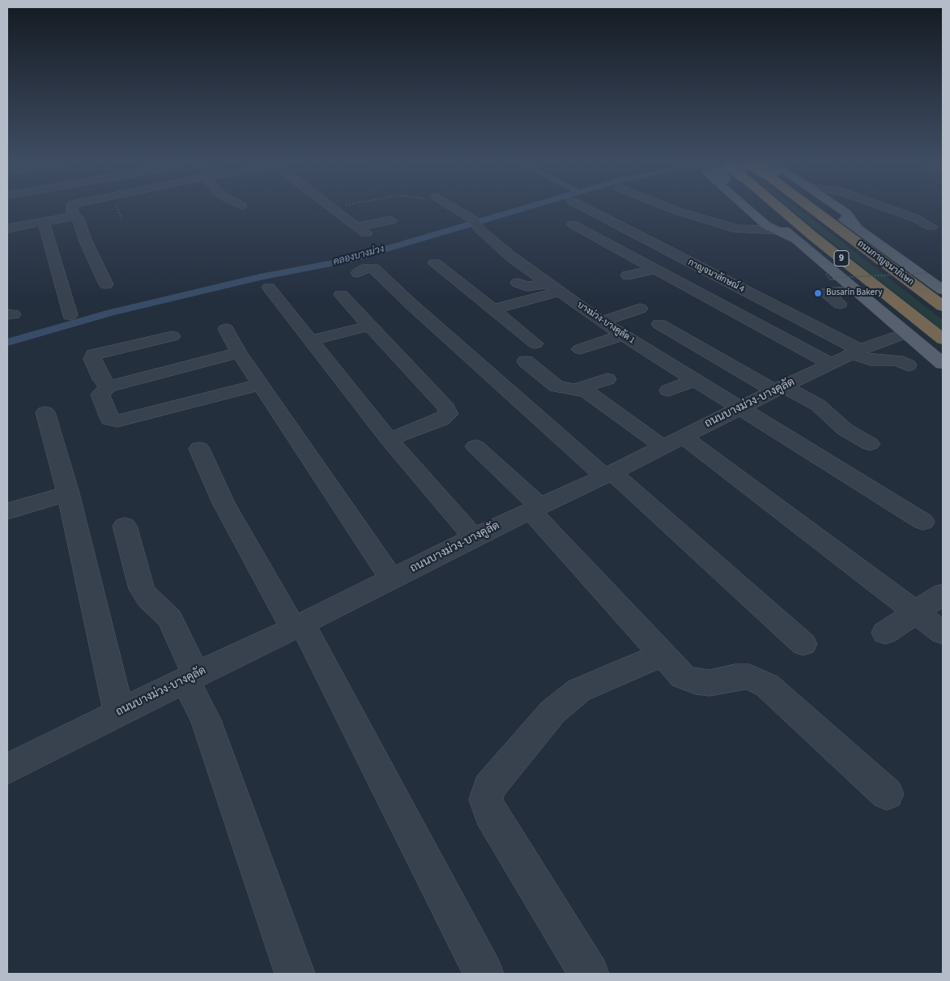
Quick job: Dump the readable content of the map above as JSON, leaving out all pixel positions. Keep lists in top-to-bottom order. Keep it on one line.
{"streets":{"highway":["9","ถนนกาญจนาภิเษก"],"street":["กาญจนาลักษณ์ 4","บางม่วง-บางคูลัด 1","ถนนบางม่วง-บางคูลัด"]},"crossings":[["กาญจนาลักษณ์ 4","ถนนบางม่วง-บางคูลัด"],["บางม่วง-บางคูลัด 1","ถนนบางม่วง-บางคูลัด"]],"water":["คลองบางม่วง"],"places":["Busarin Bakery"]}
